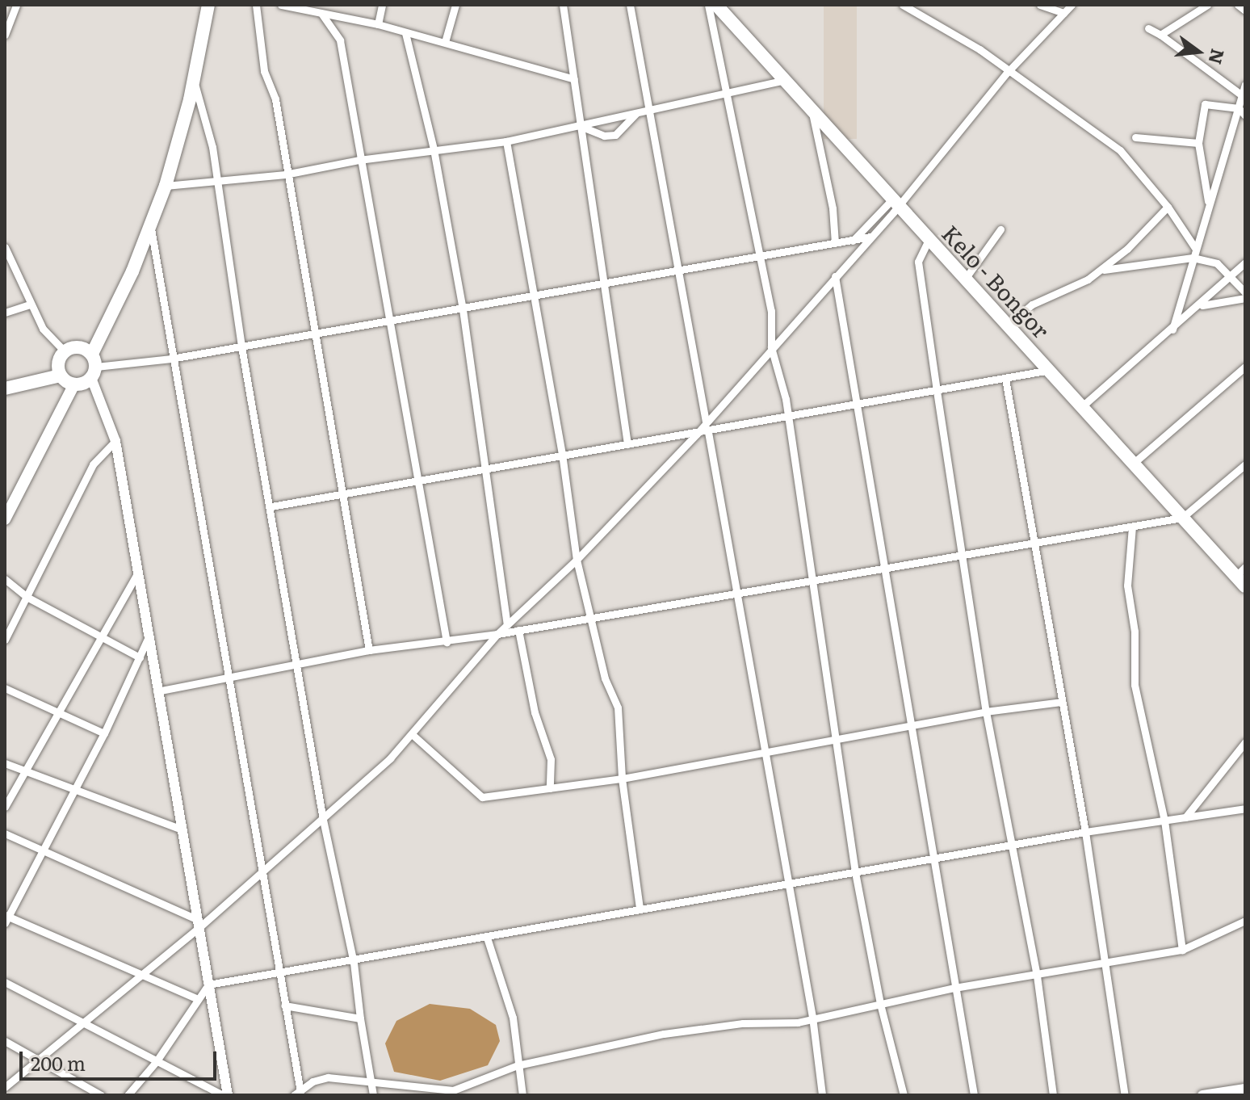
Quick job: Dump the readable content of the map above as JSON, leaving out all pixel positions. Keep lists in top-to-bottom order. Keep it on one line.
{"streets":{"highway":["Kelo - Bongor"]},"scale_bar":"200 m","north":"right"}
